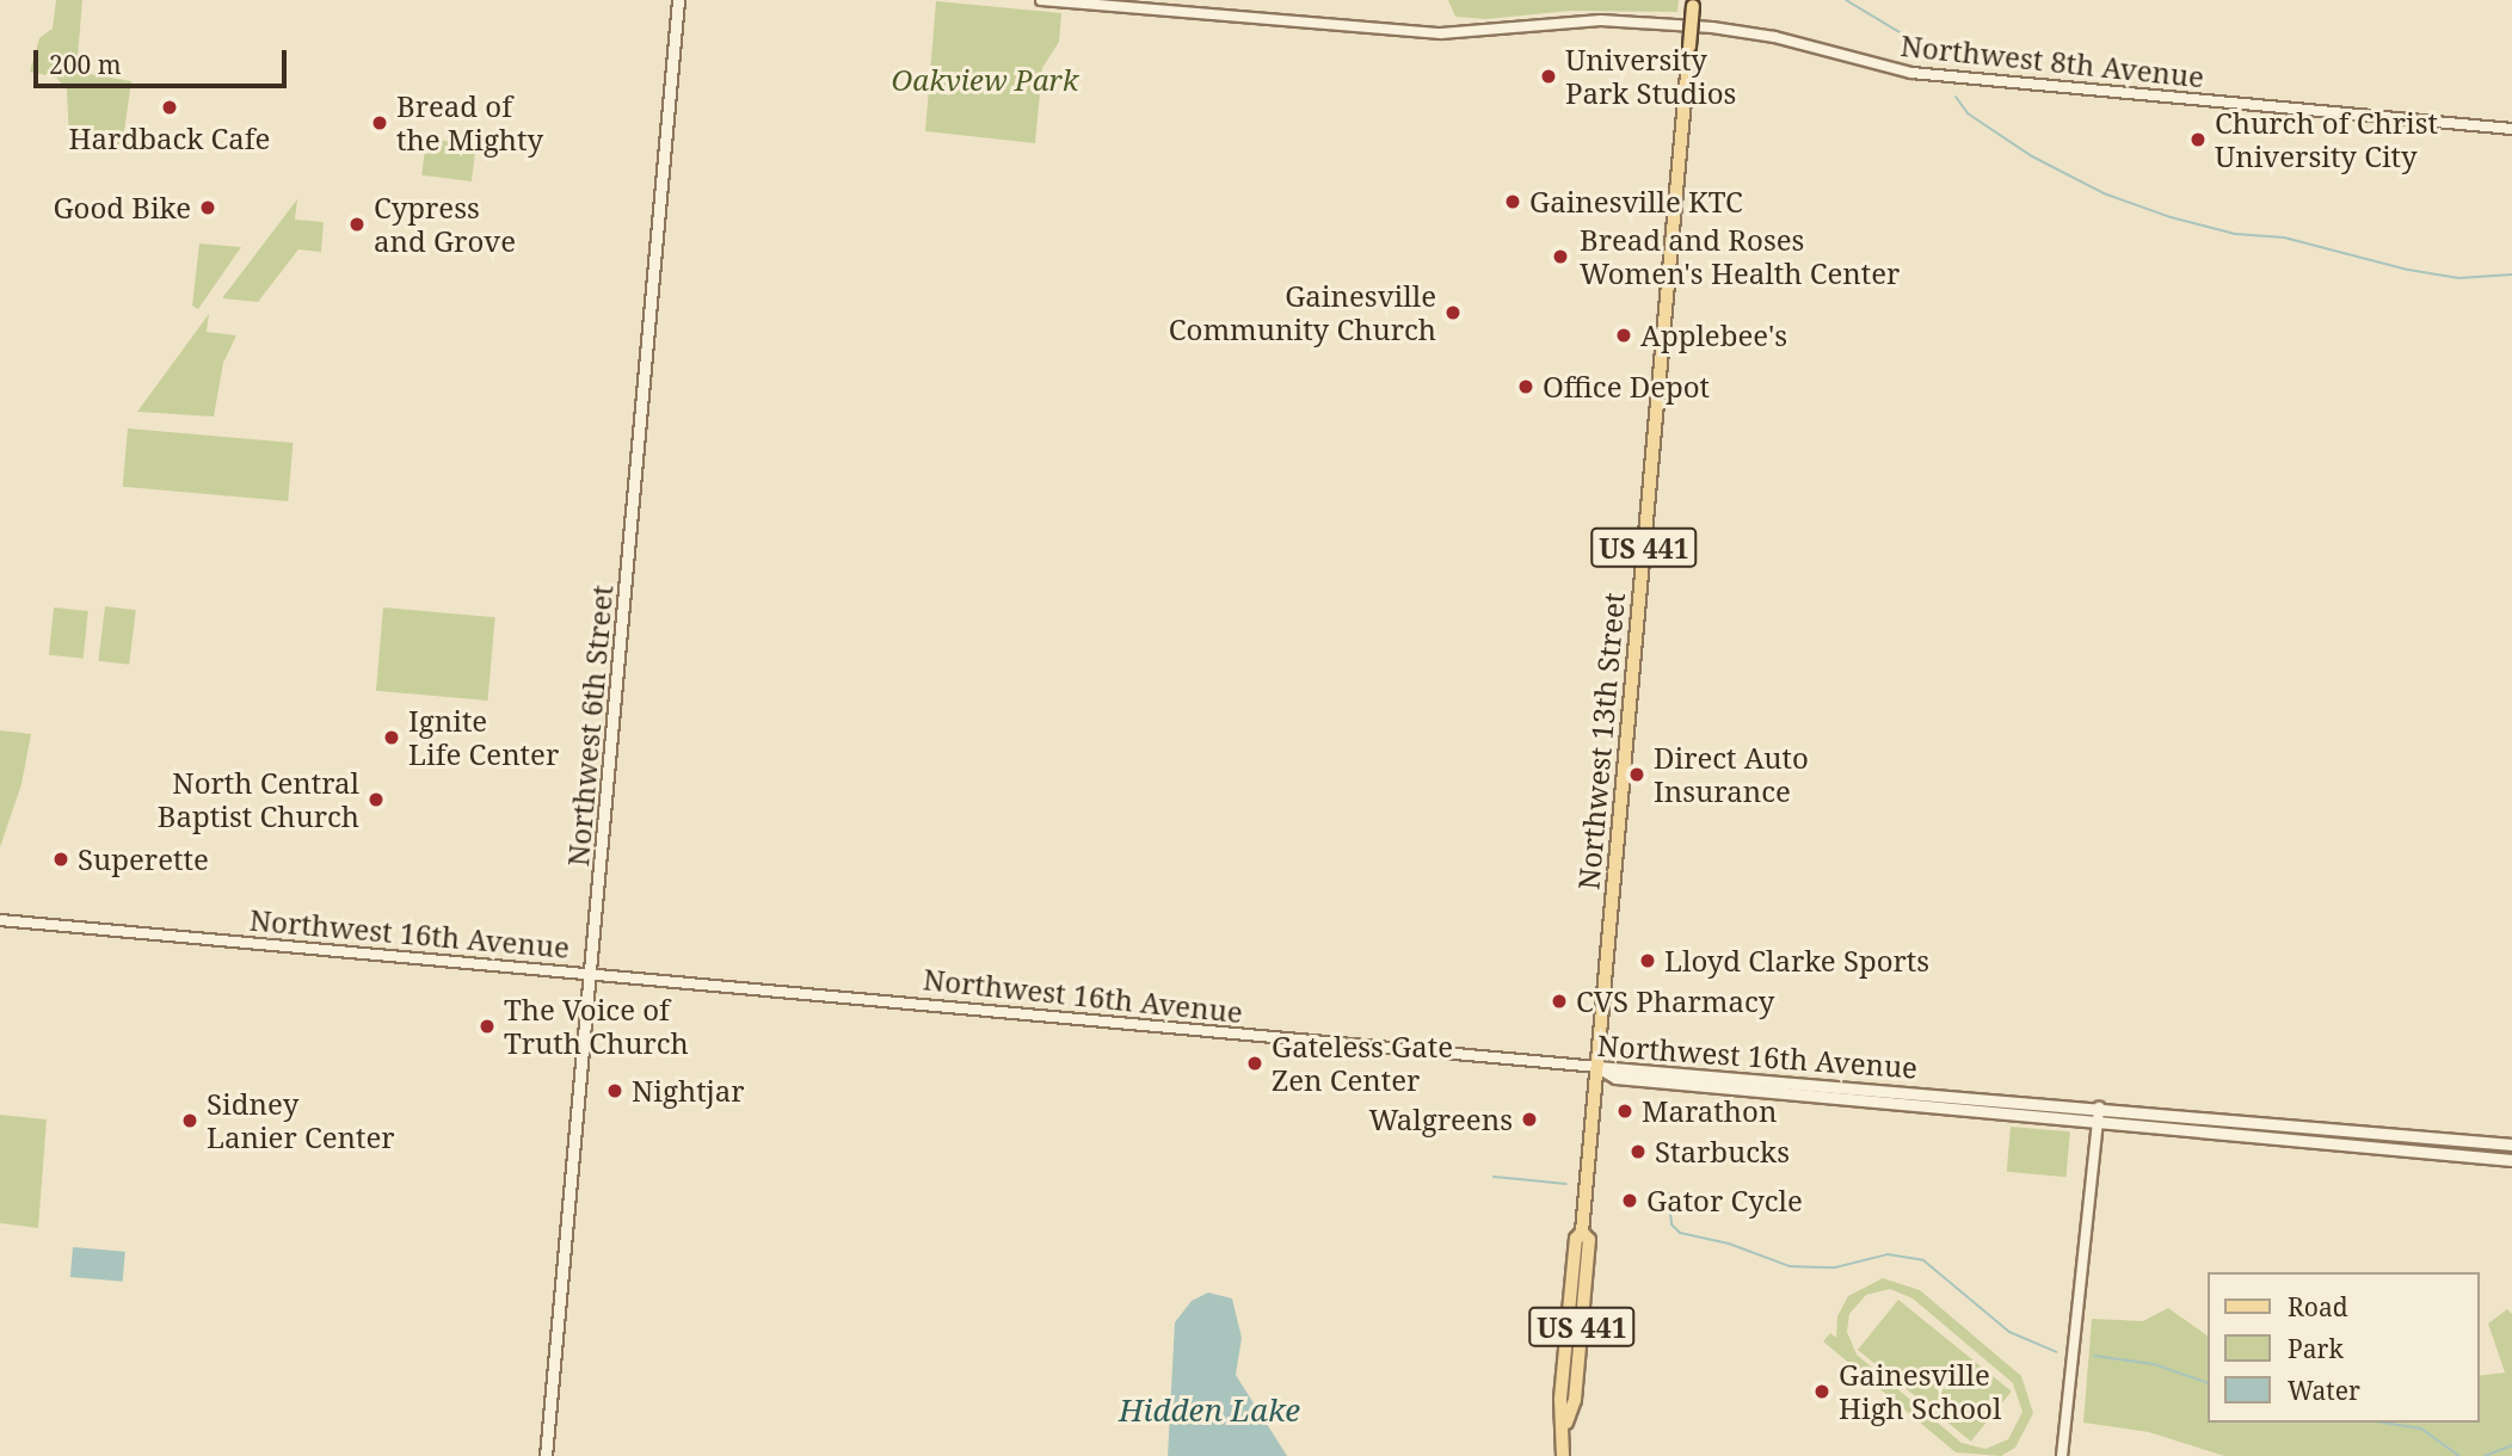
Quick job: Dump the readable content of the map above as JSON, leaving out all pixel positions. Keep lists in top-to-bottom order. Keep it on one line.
{"streets":{"main road":["US 441","Northwest 6th Street","Northwest 13th Street","Northwest 16th Avenue"],"street":["Northwest 8th Avenue"]},"crossings":[["Northwest 6th Street","Northwest 16th Avenue"],["Northwest 13th Street","Northwest 16th Avenue"]],"water":["Hidden Lake"],"parks":["Oakview Park"],"places":["University Park Studios","Hardback Cafe","Bread of the Mighty","Church of Christ University City","Gainesville KTC","Good Bike","Cypress and Grove","Bread and Roses Women's Health Center","Gainesville Community Church","Applebee's","Office Depot","Ignite Life Center","Direct Auto Insurance","North Central Baptist Church","Superette","Lloyd Clarke Sports","CVS Pharmacy","The Voice of Truth Church","Gateless Gate Zen Center","Nightjar","Marathon","Walgreens","Sidney Lanier Center","Starbucks","Gator Cycle","Gainesville High School"],"legend":["Road","Park","Water"],"scale_bar":"200 m"}
